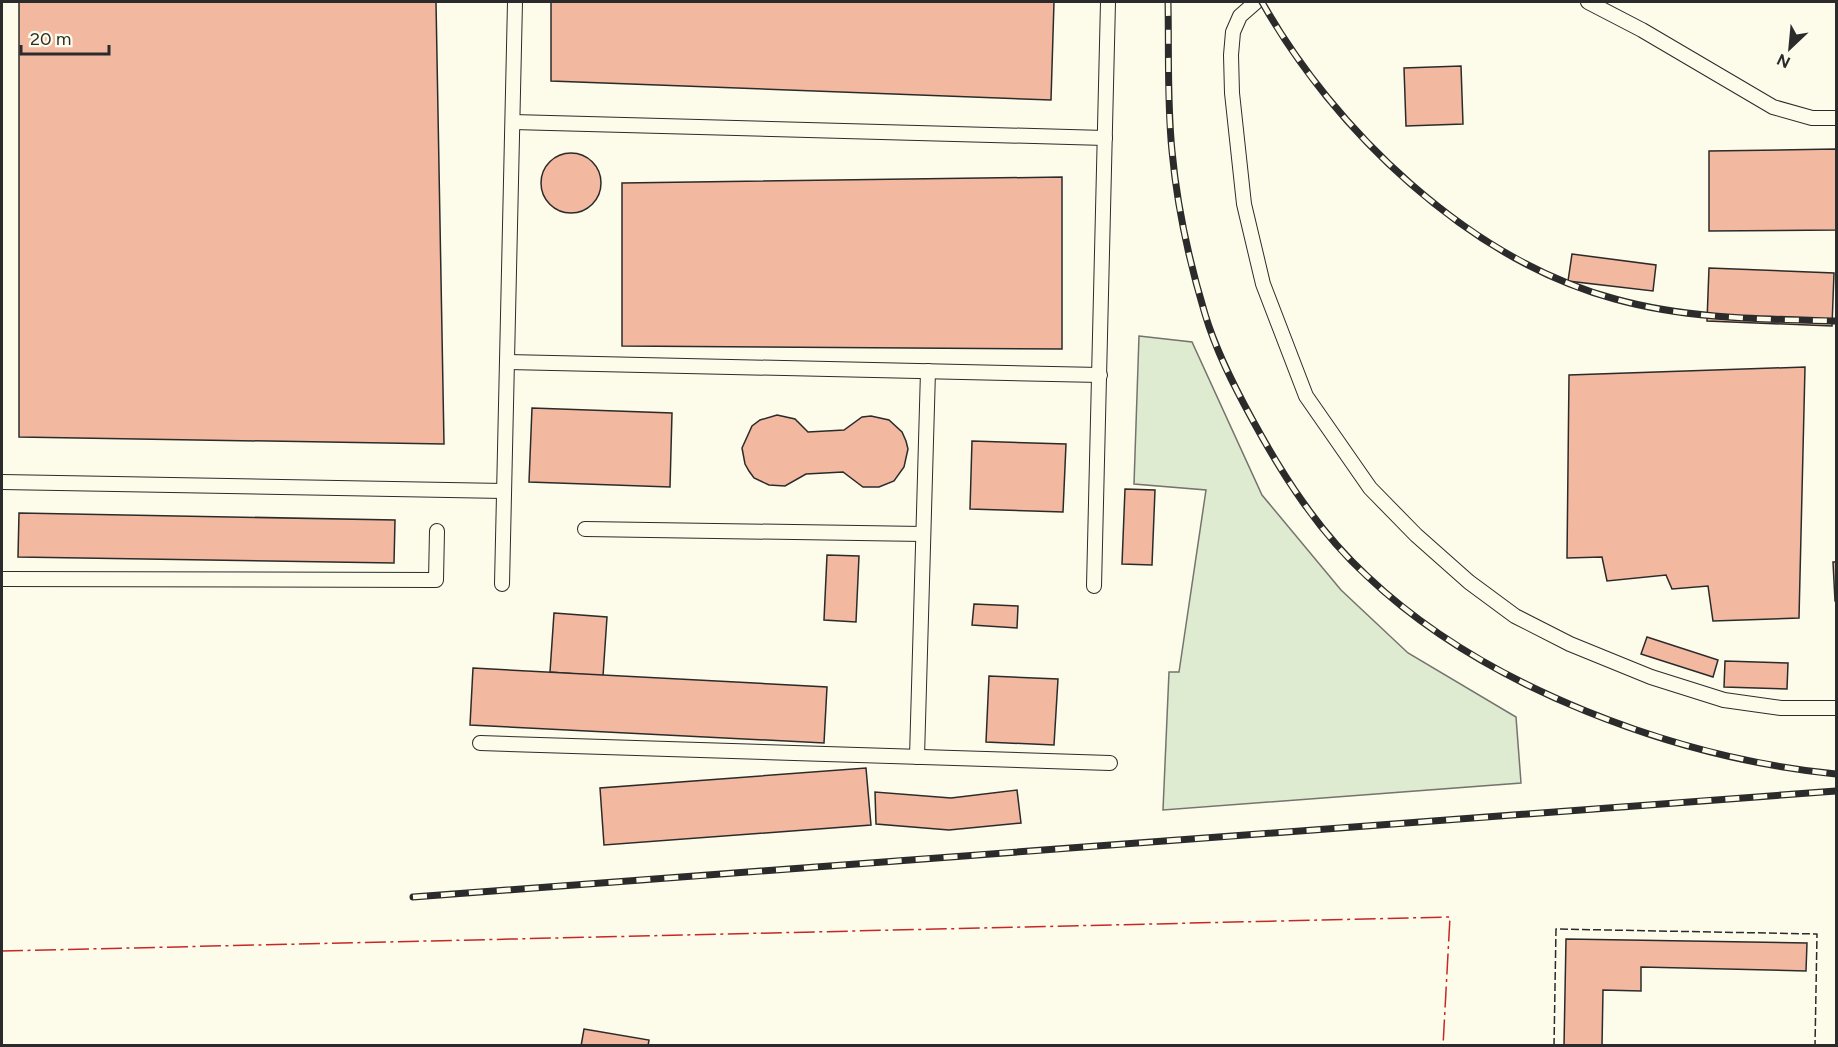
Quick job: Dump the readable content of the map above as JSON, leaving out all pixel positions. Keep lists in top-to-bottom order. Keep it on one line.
{"scale_bar":"20 m","north":"bottom left"}
